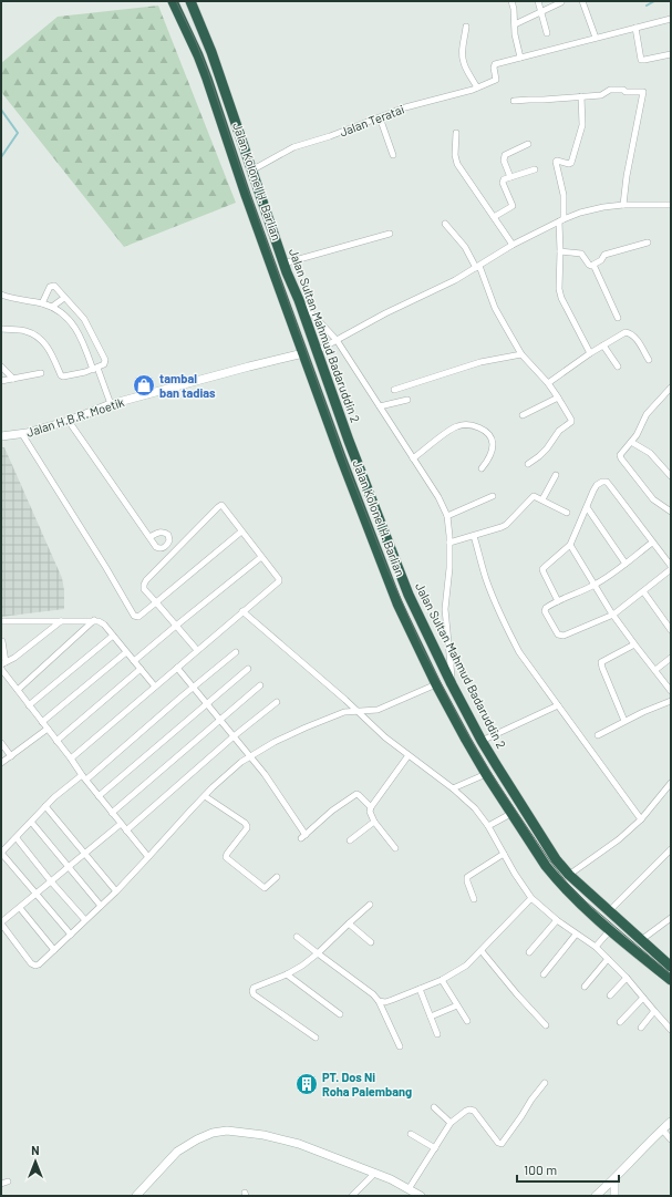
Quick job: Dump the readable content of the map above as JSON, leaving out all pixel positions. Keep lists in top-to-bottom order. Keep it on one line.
{"streets":{"highway":["Jalan Kolonel H. Barlian","Jalan Sultan Mahmud Badaruddin 2"],"street":["Jalan Teratai","Jalan H.B.R. Moetik"]},"crossings":[["Jalan Teratai","Jalan Sultan Mahmud Badaruddin 2"],["Jalan Kolonel H. Barlian","Jalan H.B.R. Moetik"]],"places":{"shop":["tambal ban tadias"],"building":["PT. Dos Ni Roha Palembang"]},"scale_bar":"100 m","north":"top"}
